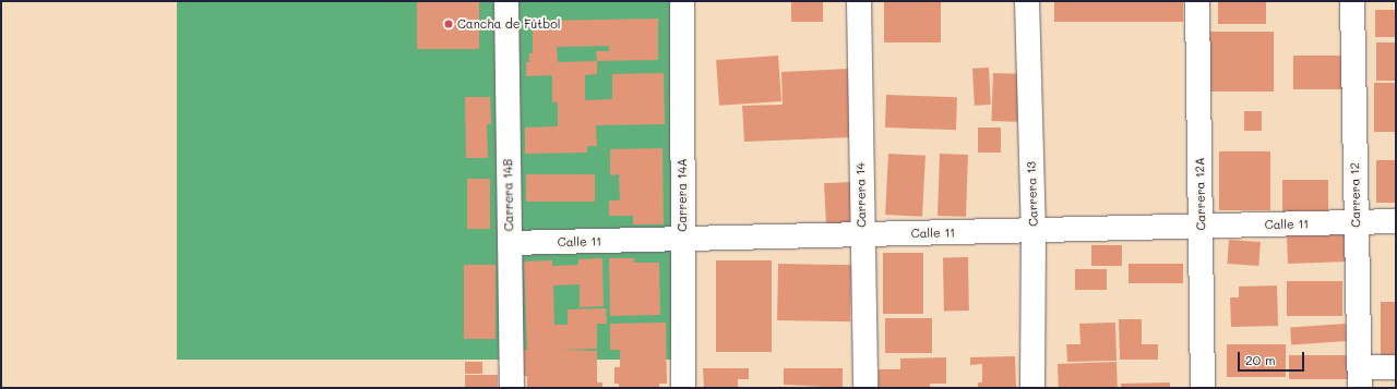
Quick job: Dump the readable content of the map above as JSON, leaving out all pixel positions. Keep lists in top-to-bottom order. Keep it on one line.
{"streets":{"street":["Carrera 13","Carrera 12A","Carrera 14B","Carrera 14A","Carrera 14","Carrera 12","Calle 11"]},"crossings":[["Carrera 13","Calle 11"],["Carrera 12A","Calle 11"],["Carrera 14B","Calle 11"],["Carrera 14A","Calle 11"],["Carrera 14","Calle 11"],["Carrera 12","Calle 11"]],"places":["Cancha de Fútbol"],"scale_bar":"20 m"}
